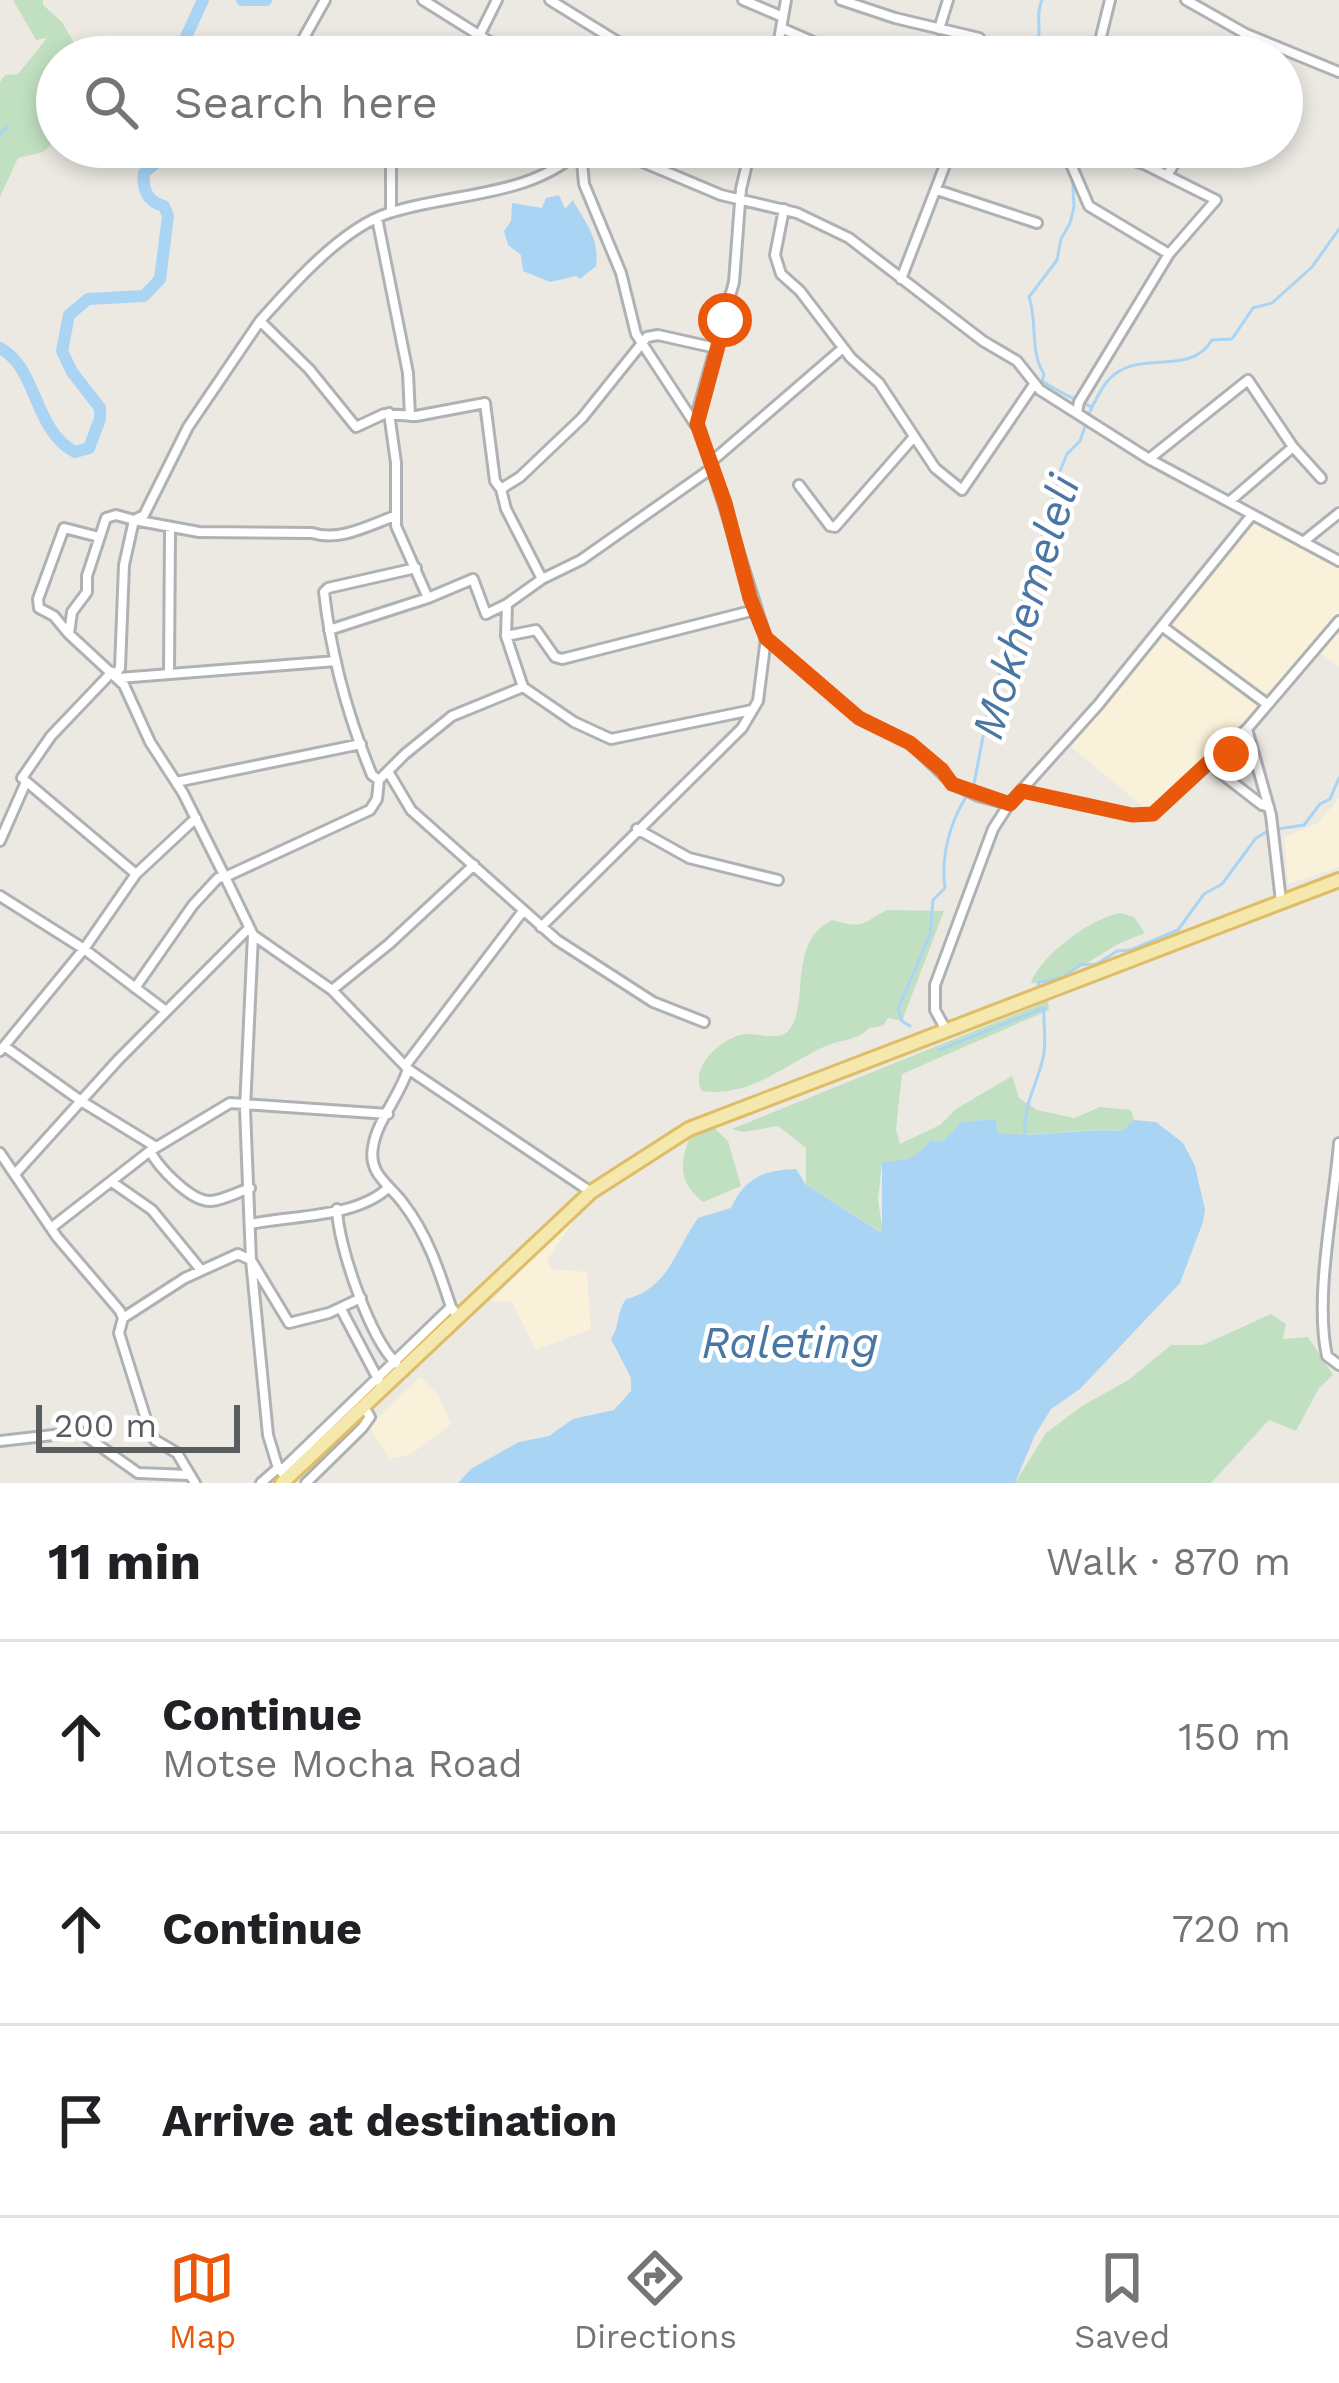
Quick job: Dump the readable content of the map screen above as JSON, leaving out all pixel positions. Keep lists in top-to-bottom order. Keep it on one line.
{"water":["Mokhemeleli","Raleting"],"scale_bar":"200 m","page":{"search":"Search here","scale":"200 m","heading":["11 min","Walk · 870 m"],"list":[["Continue","Motse Mocha Road","150 m"],["Continue","720 m"],"Arrive at destination"],"nav":["Map","Directions","Saved"]}}
